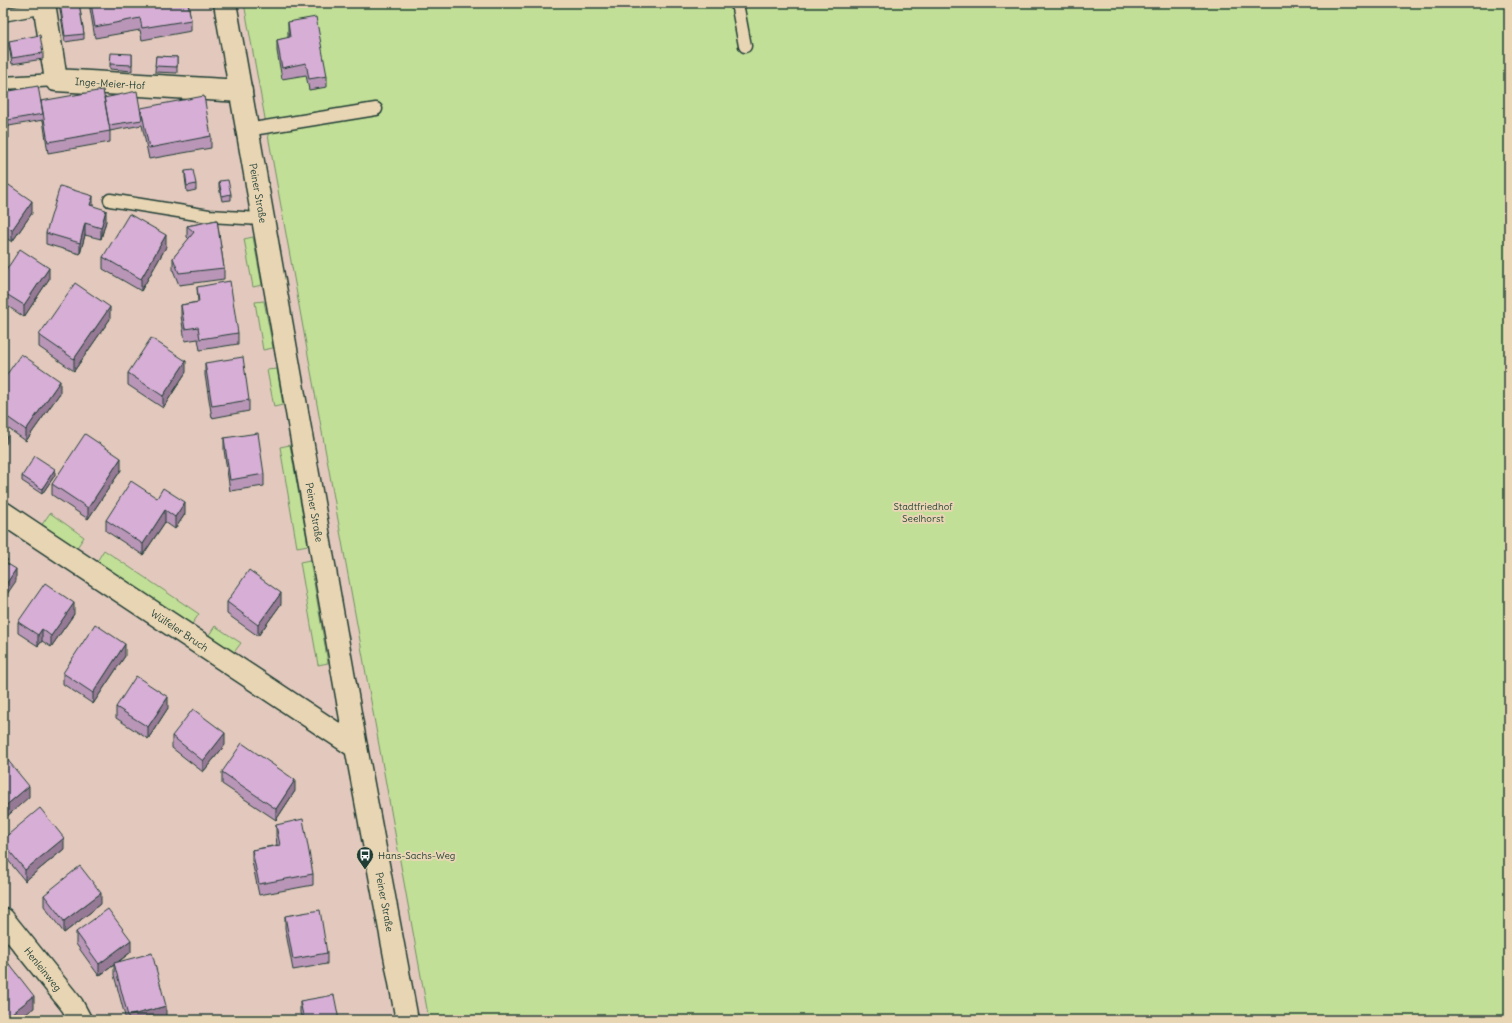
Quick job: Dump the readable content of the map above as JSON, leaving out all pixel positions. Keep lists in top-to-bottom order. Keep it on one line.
{"streets":{"street":["Inge-Meier-Hof","Peiner Straße","Wülfeler Bruch","Henleinweg"]},"crossings":[["Inge-Meier-Hof","Peiner Straße"],["Peiner Straße","Wülfeler Bruch"]],"parks":["Stadtfriedhof Seelhorst"],"places":{"bus stop":["Hans-Sachs-Weg"]}}
